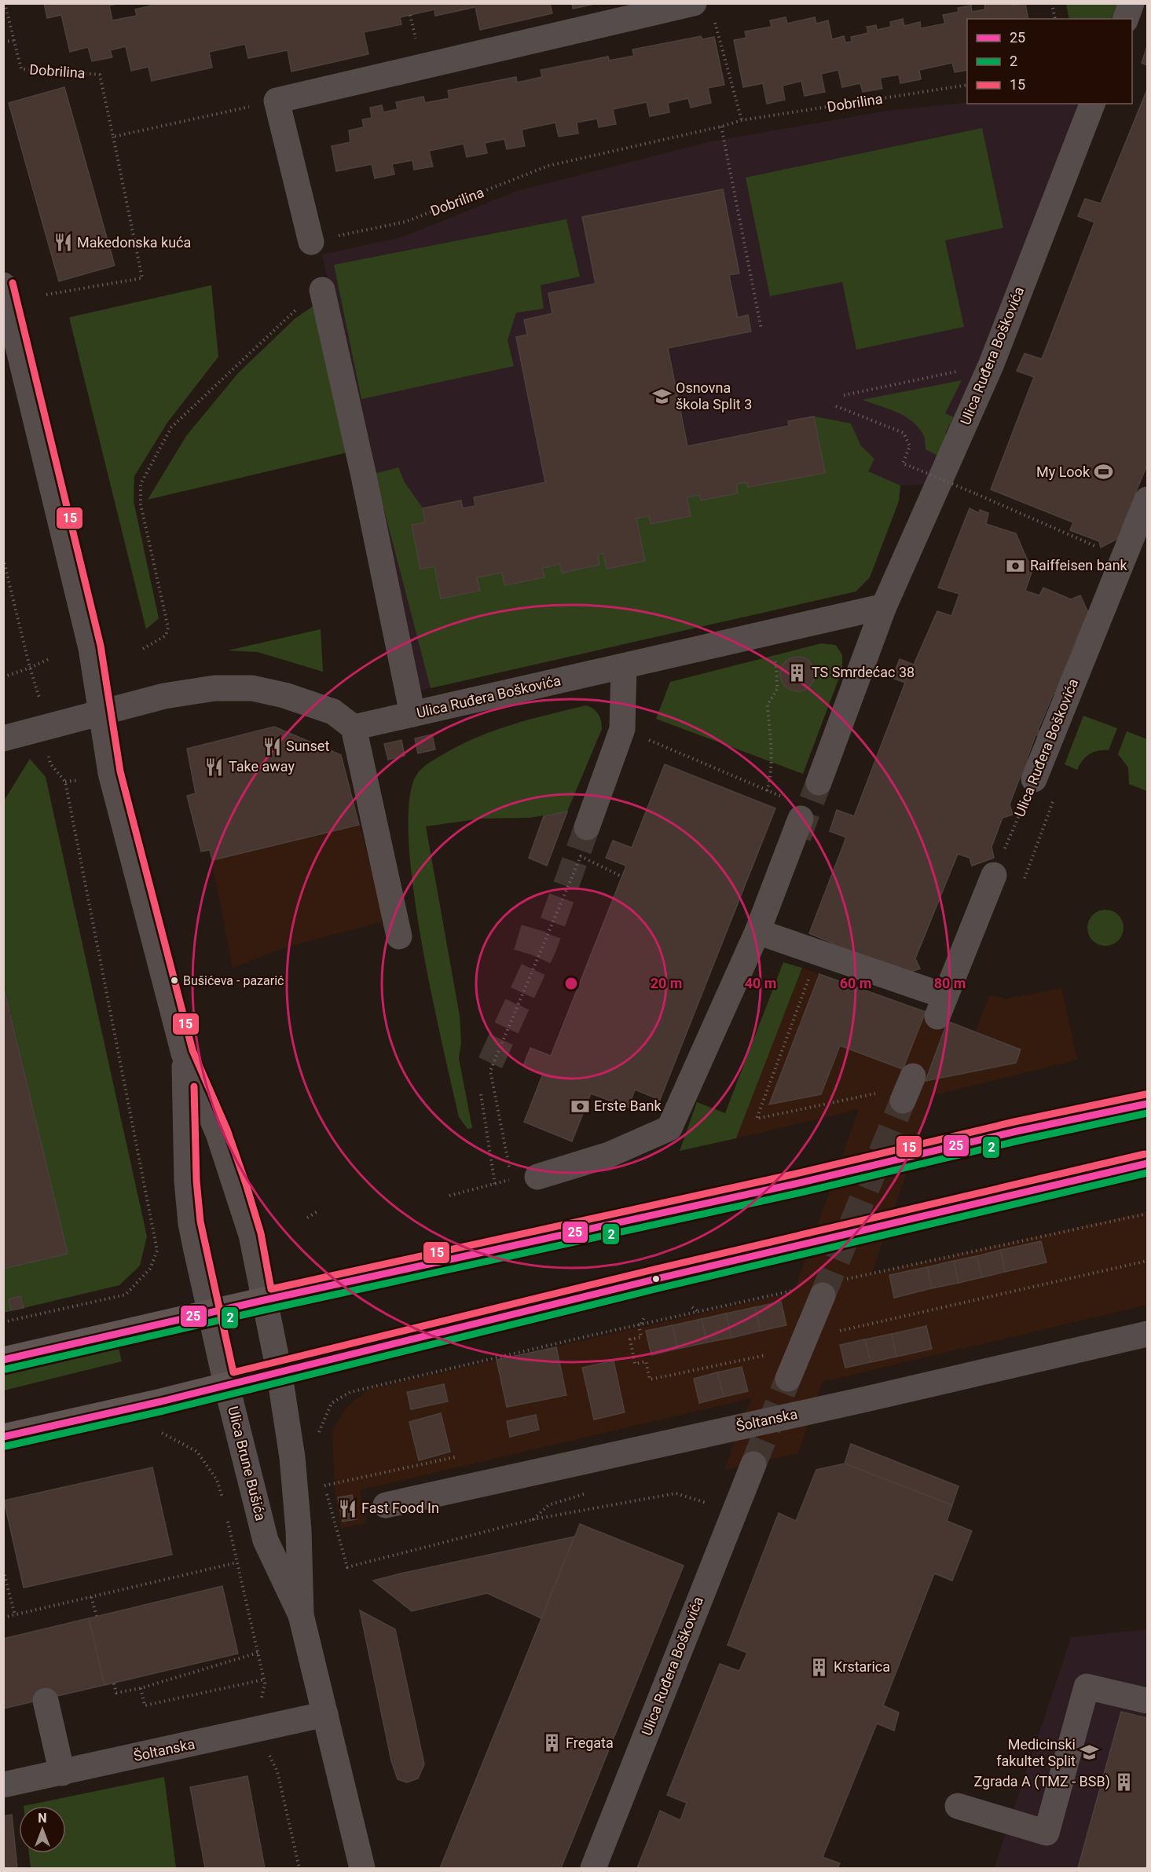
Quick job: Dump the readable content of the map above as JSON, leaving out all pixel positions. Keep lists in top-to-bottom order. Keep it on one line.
{"streets":{"street":["Ulica Ruđera Boškovića","Šoltanska","Ulica Brune Bušića"],"path":["Dobrilina"]},"crossings":[["Šoltanska","Ulica Brune Bušića"]],"places":{"restaurant":["Makedonska kuća","Sunset","Take away","Fast Food In"],"school or university":["Osnovna škola Split 3","Medicinski fakultet Split"],"sports":["My Look"],"bank":["Raiffeisen bank","Erste Bank"],"building":["TS Smrdećac 38","Krstarica","Fregata","Zgrada A (TMZ - BSB)"],"other":["Bušićeva - pazarić"]},"lines":["transit line 15","transit line 25","transit line 2"],"legend":["25","2","15"],"north":"top","rings":["20 m","40 m","60 m","80 m"]}
